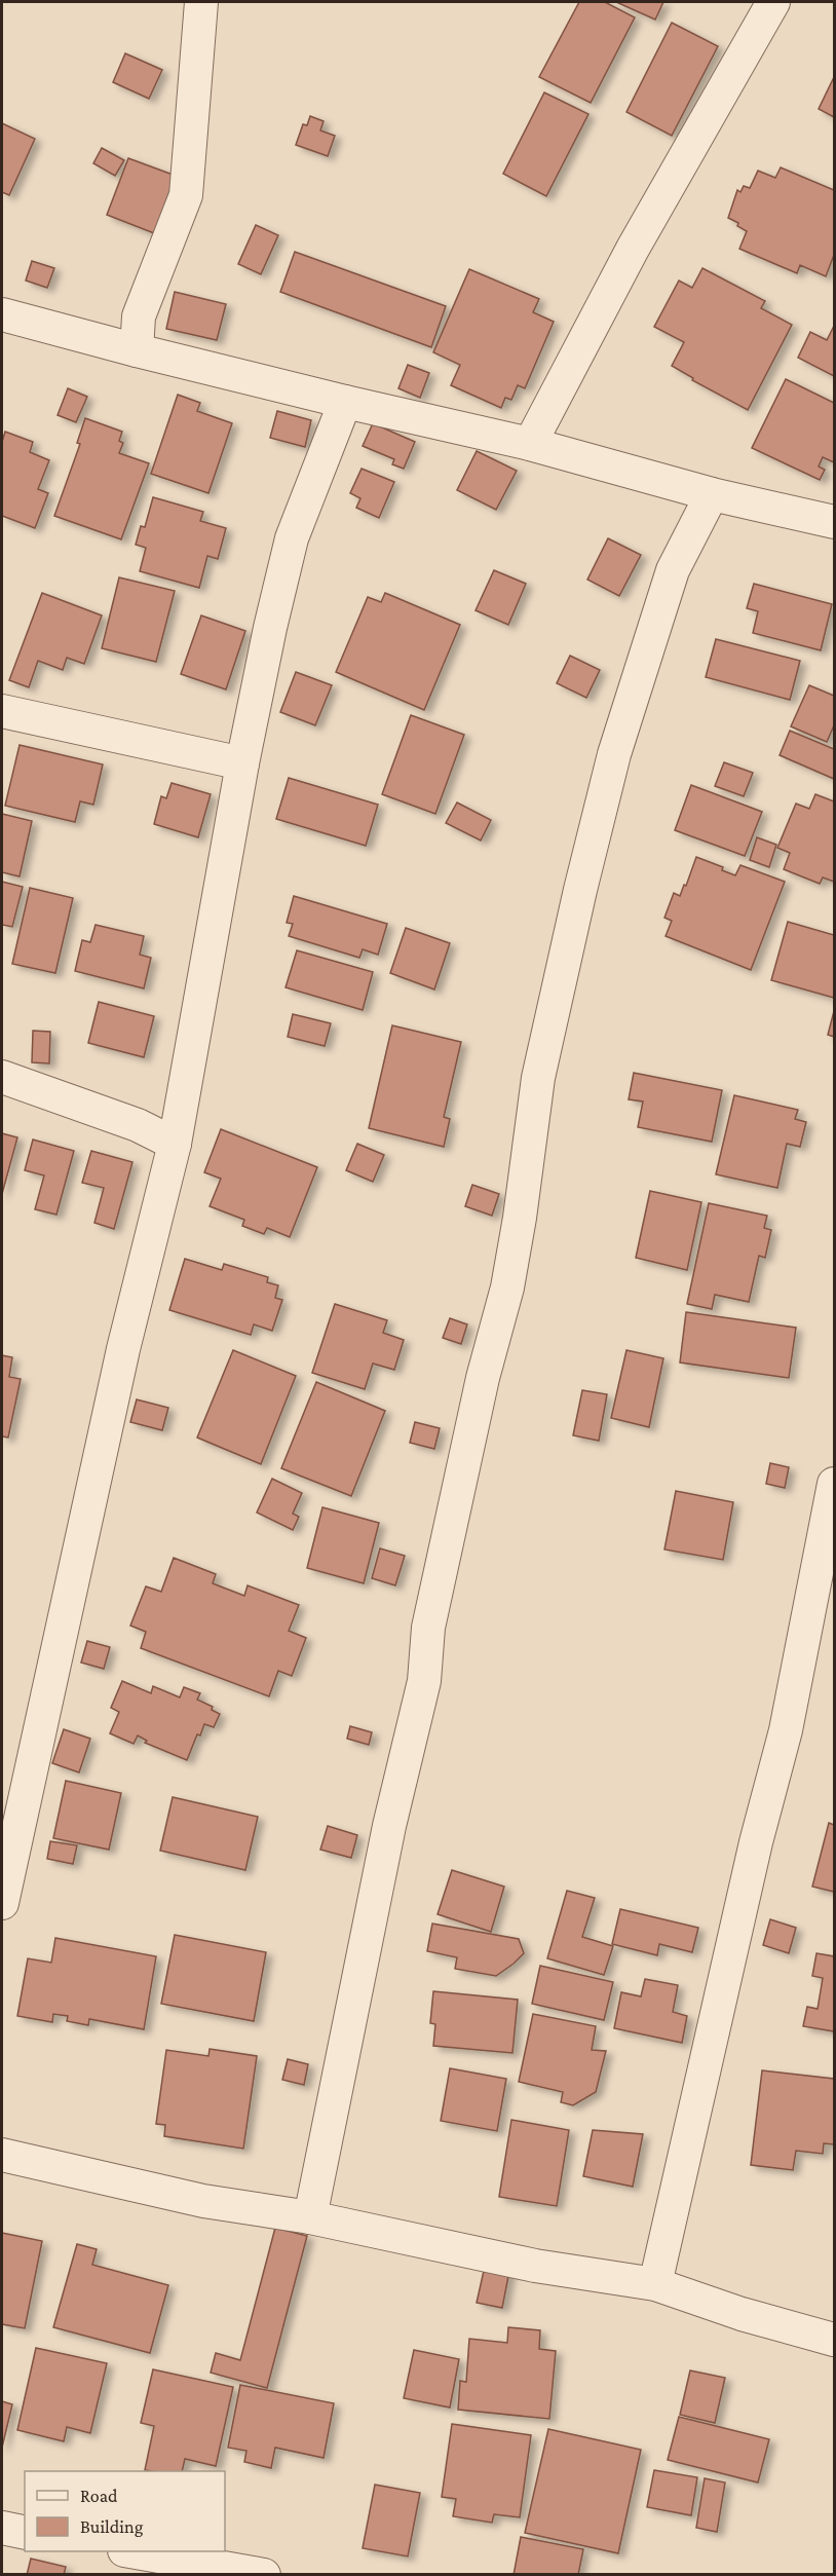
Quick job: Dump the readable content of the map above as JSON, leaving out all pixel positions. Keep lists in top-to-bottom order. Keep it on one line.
{"legend":["Road","Building"]}
